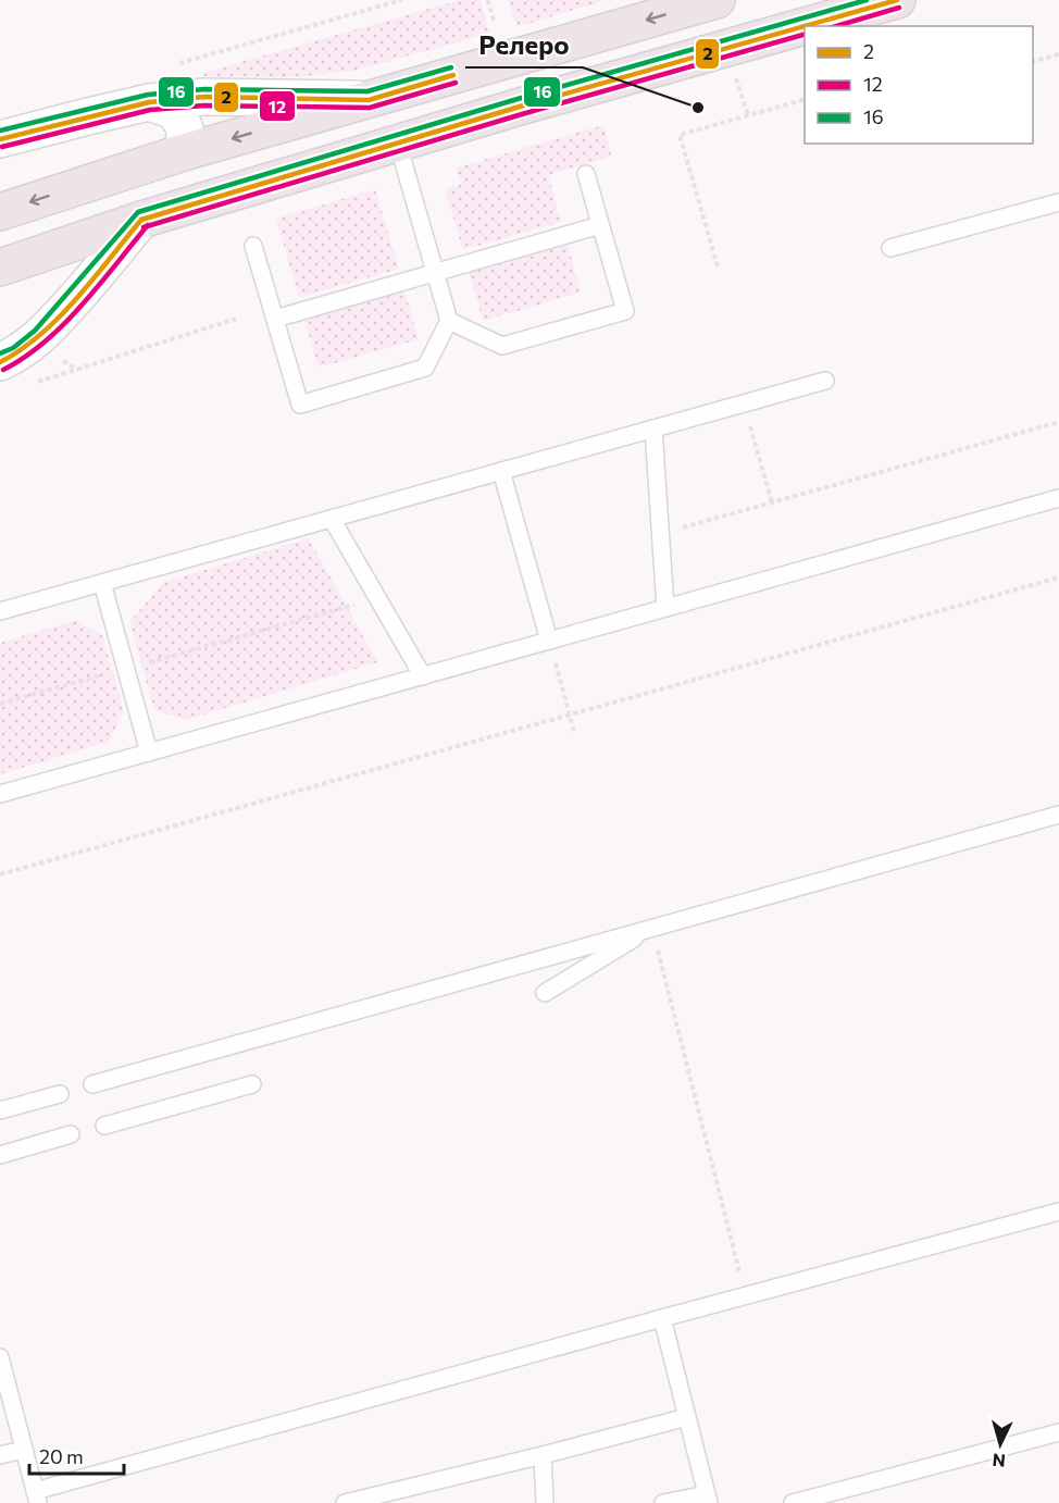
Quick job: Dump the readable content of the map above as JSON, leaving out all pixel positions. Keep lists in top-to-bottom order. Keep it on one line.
{"places":["Релеро"],"lines":["transit line 2","transit line 16","transit line 12"],"legend":["2","12","16"],"scale_bar":"20 m","north":"bottom"}
